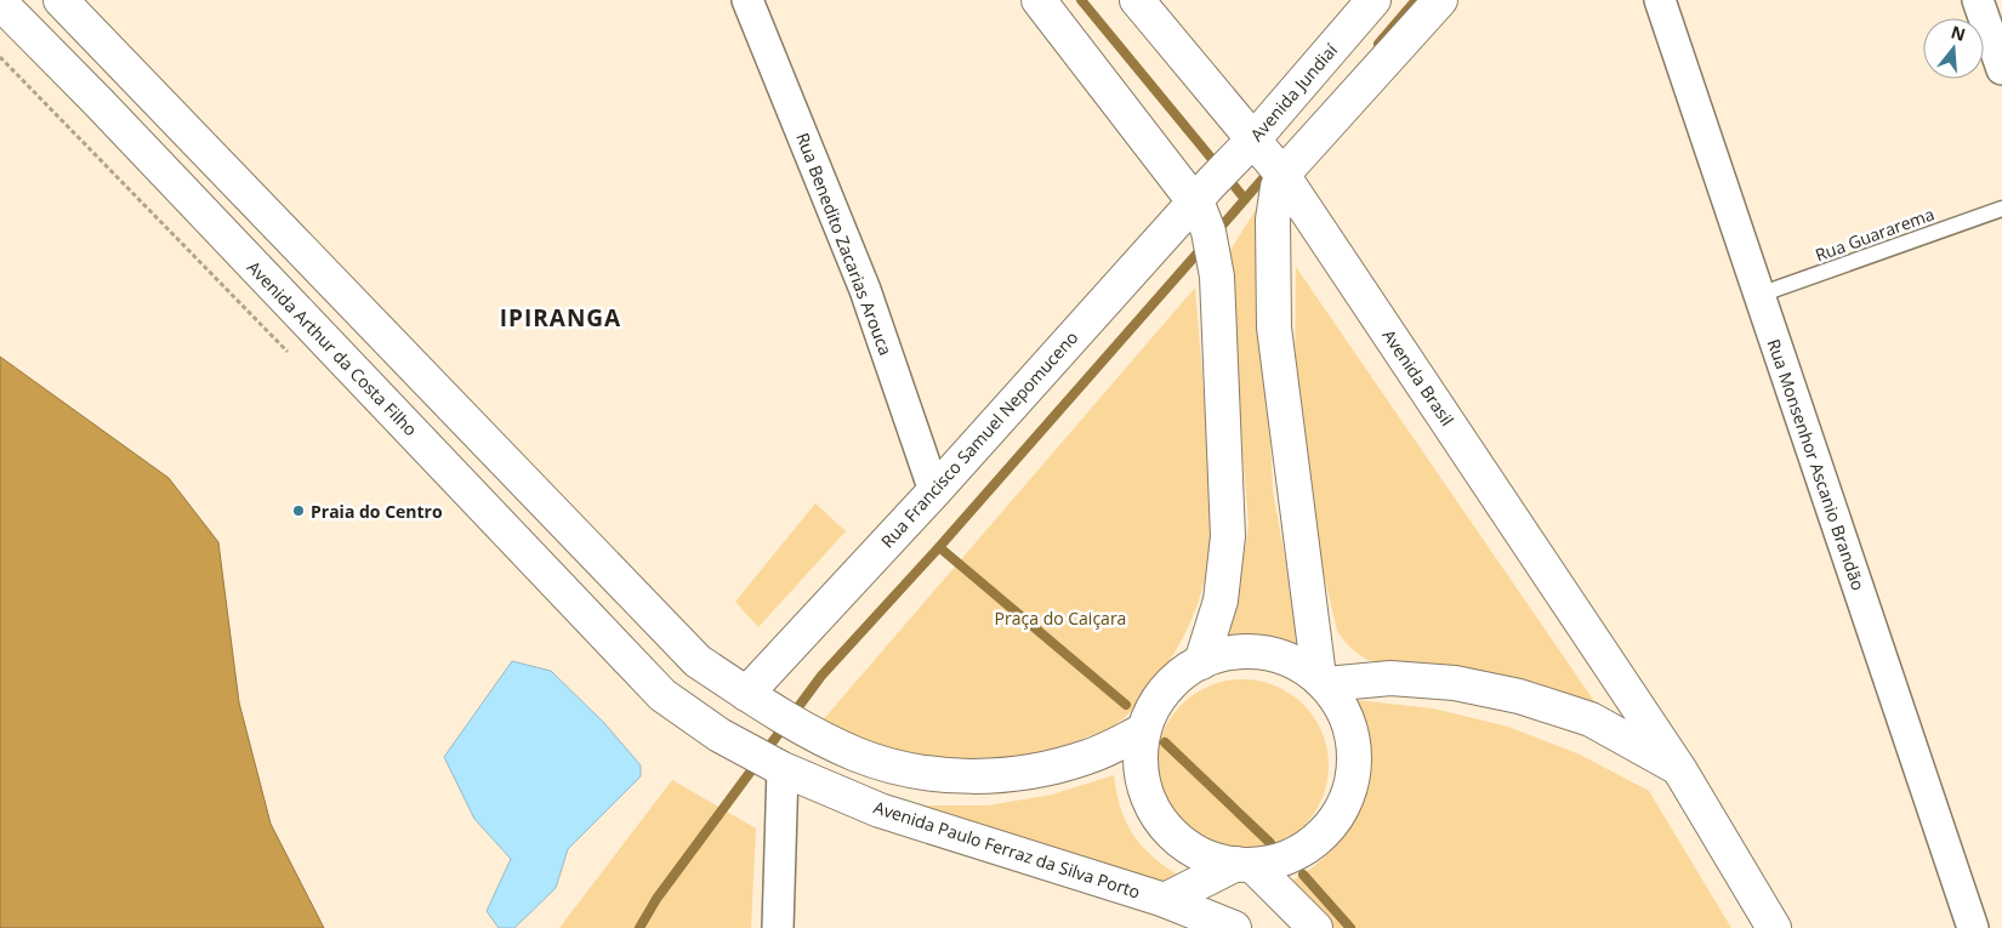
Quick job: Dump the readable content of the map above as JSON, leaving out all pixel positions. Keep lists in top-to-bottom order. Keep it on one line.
{"streets":{"main road":["Avenida Jundiaí","Avenida Arthur da Costa Filho","Avenida Brasil","Rua Francisco Samuel Nepomuceno","Avenida Paulo Ferraz da Silva Porto"],"street":["Rua Benedito Zacarias Arouca","Rua Monsenhor Ascanio Brandão"],"lane":["Rua Guararema"]},"crossings":[["Avenida Jundiaí","Avenida Brasil"],["Avenida Jundiaí","Rua Francisco Samuel Nepomuceno"],["Rua Guararema","Rua Monsenhor Ascanio Brandão"],["Rua Benedito Zacarias Arouca","Rua Francisco Samuel Nepomuceno"],["Avenida Arthur da Costa Filho","Avenida Paulo Ferraz da Silva Porto"]],"districts":["IPIRANGA"],"parks":["Praça do Caiçara"],"places":["Praia do Centro"],"north":"top"}
